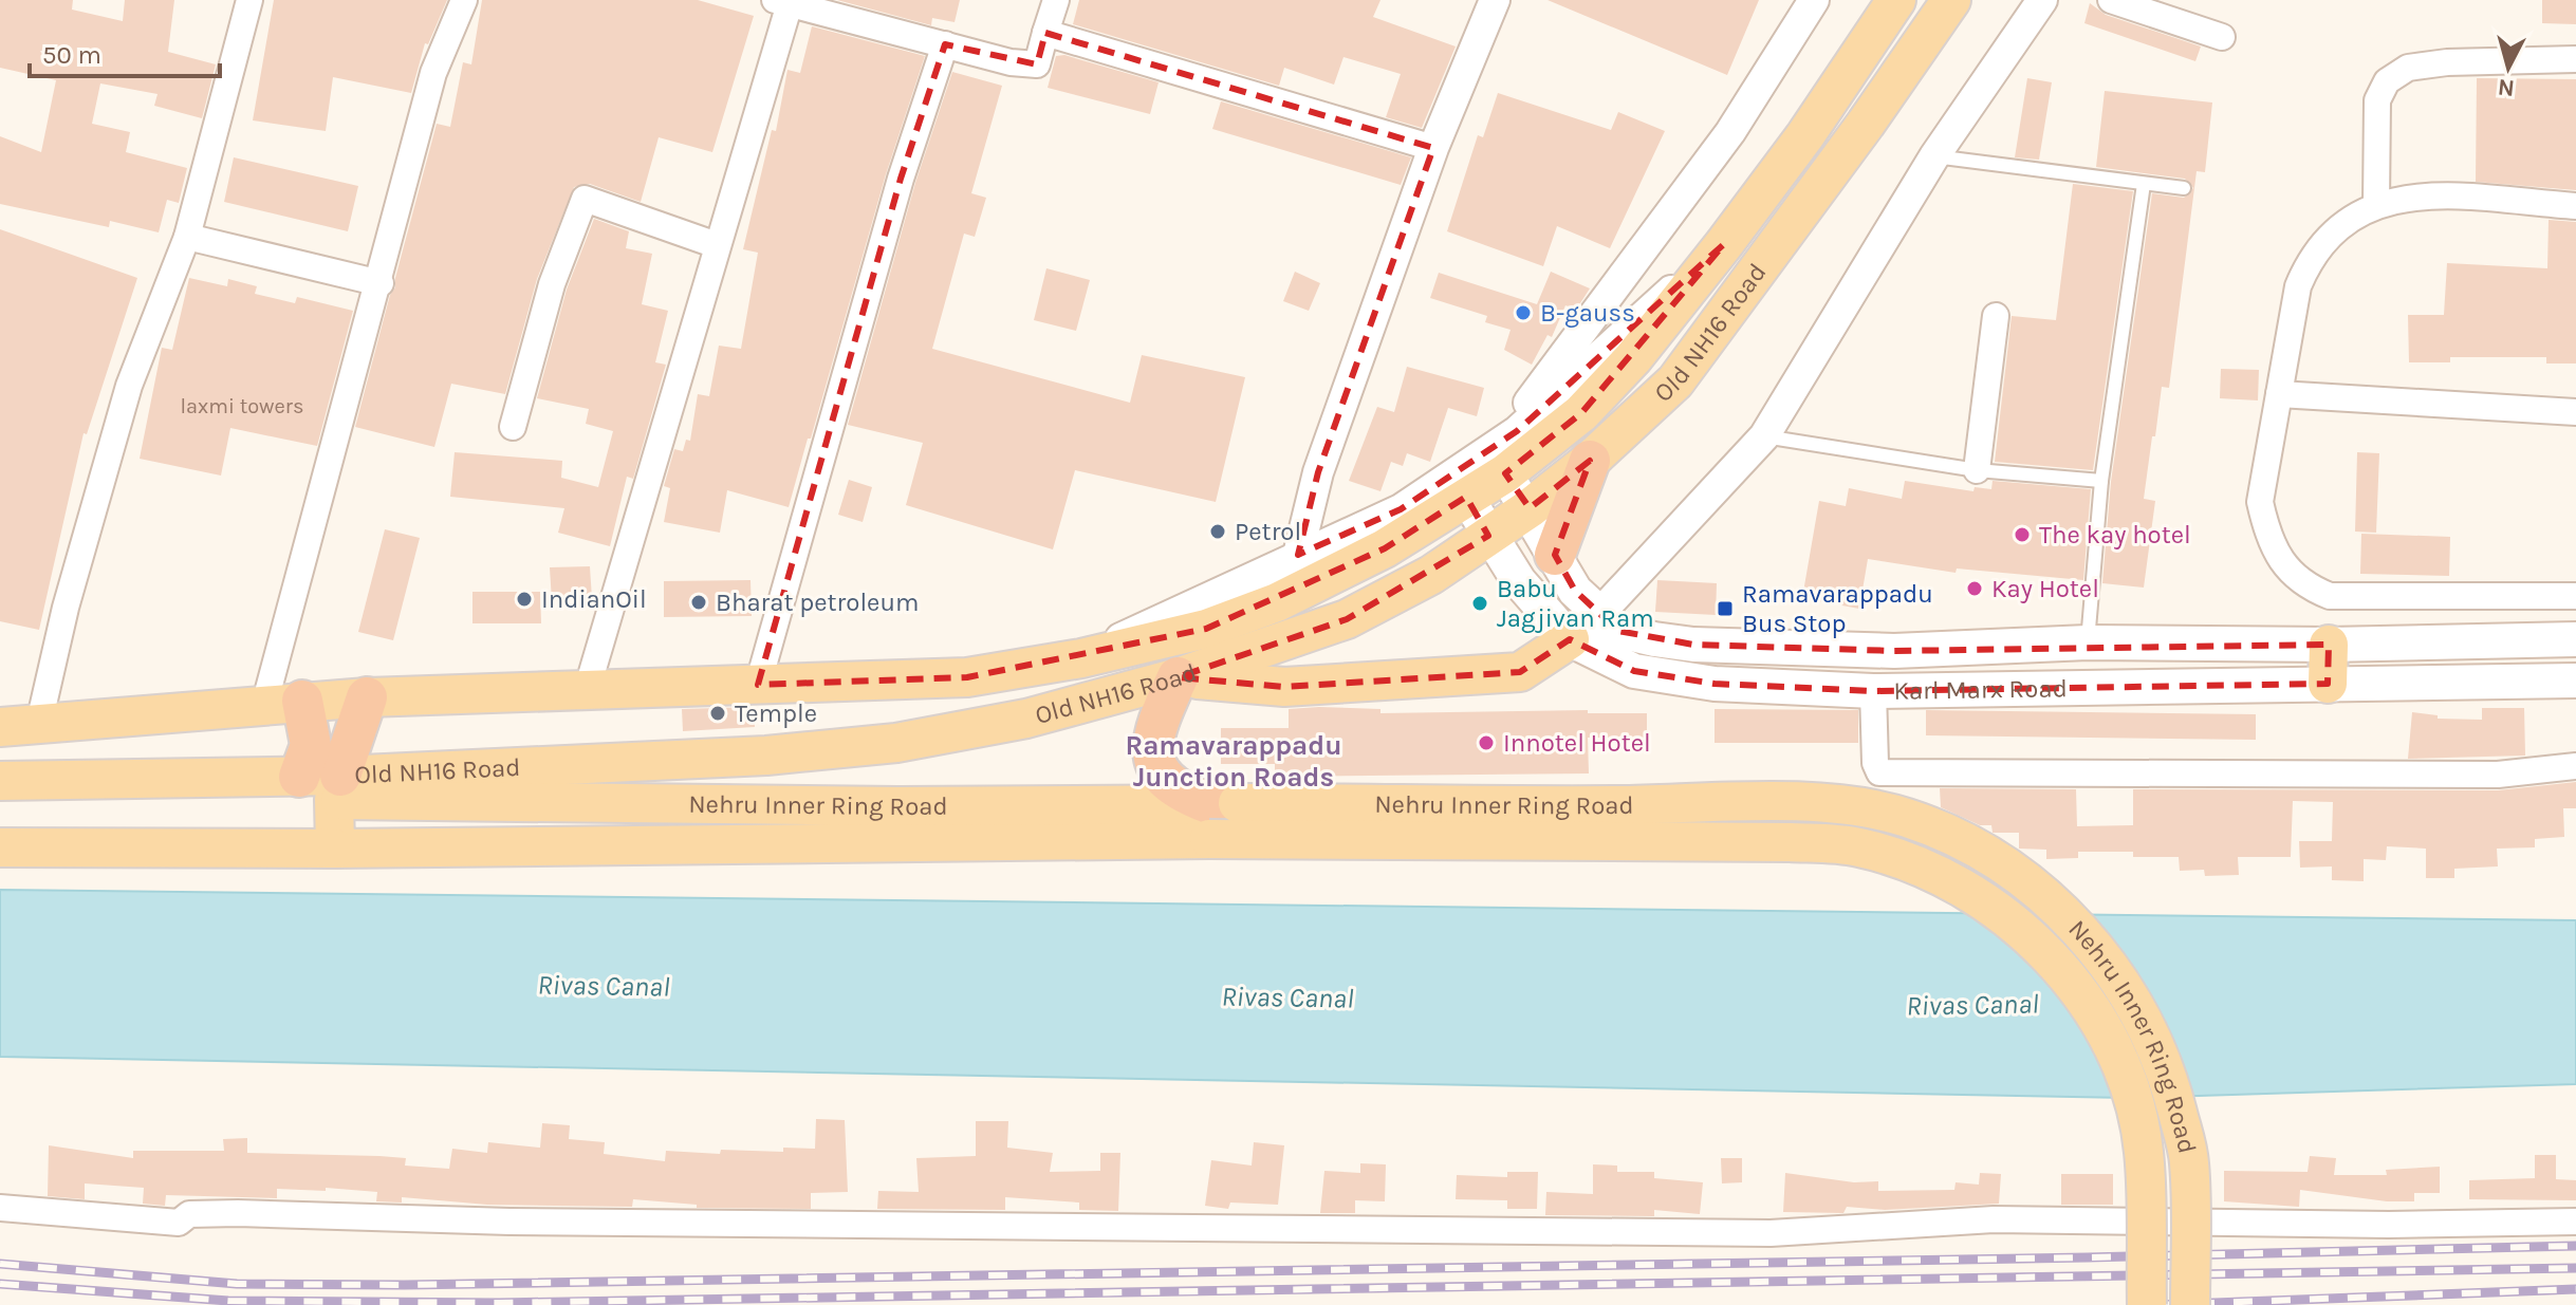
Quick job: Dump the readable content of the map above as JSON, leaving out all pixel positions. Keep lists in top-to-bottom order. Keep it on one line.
{"streets":{"main road":["Old NH16 Road","Karl Marx Road","Nehru Inner Ring Road"]},"crossings":[["Old NH16 Road","Karl Marx Road"],["Old NH16 Road","Nehru Inner Ring Road"]],"districts":["Ramavarappadu Junction Roads"],"water":["Rivas Canal"],"places":{"other":["B-gauss","Petrol","The kay hotel","Kay Hotel","IndianOil","Bharat petroleum","Babu Jagjivan Ram","Temple","Innotel Hotel"],"transit":["Ramavarappadu Bus Stop"]},"house_numbers":["laxmi towers"],"scale_bar":"50 m","north":"bottom"}
